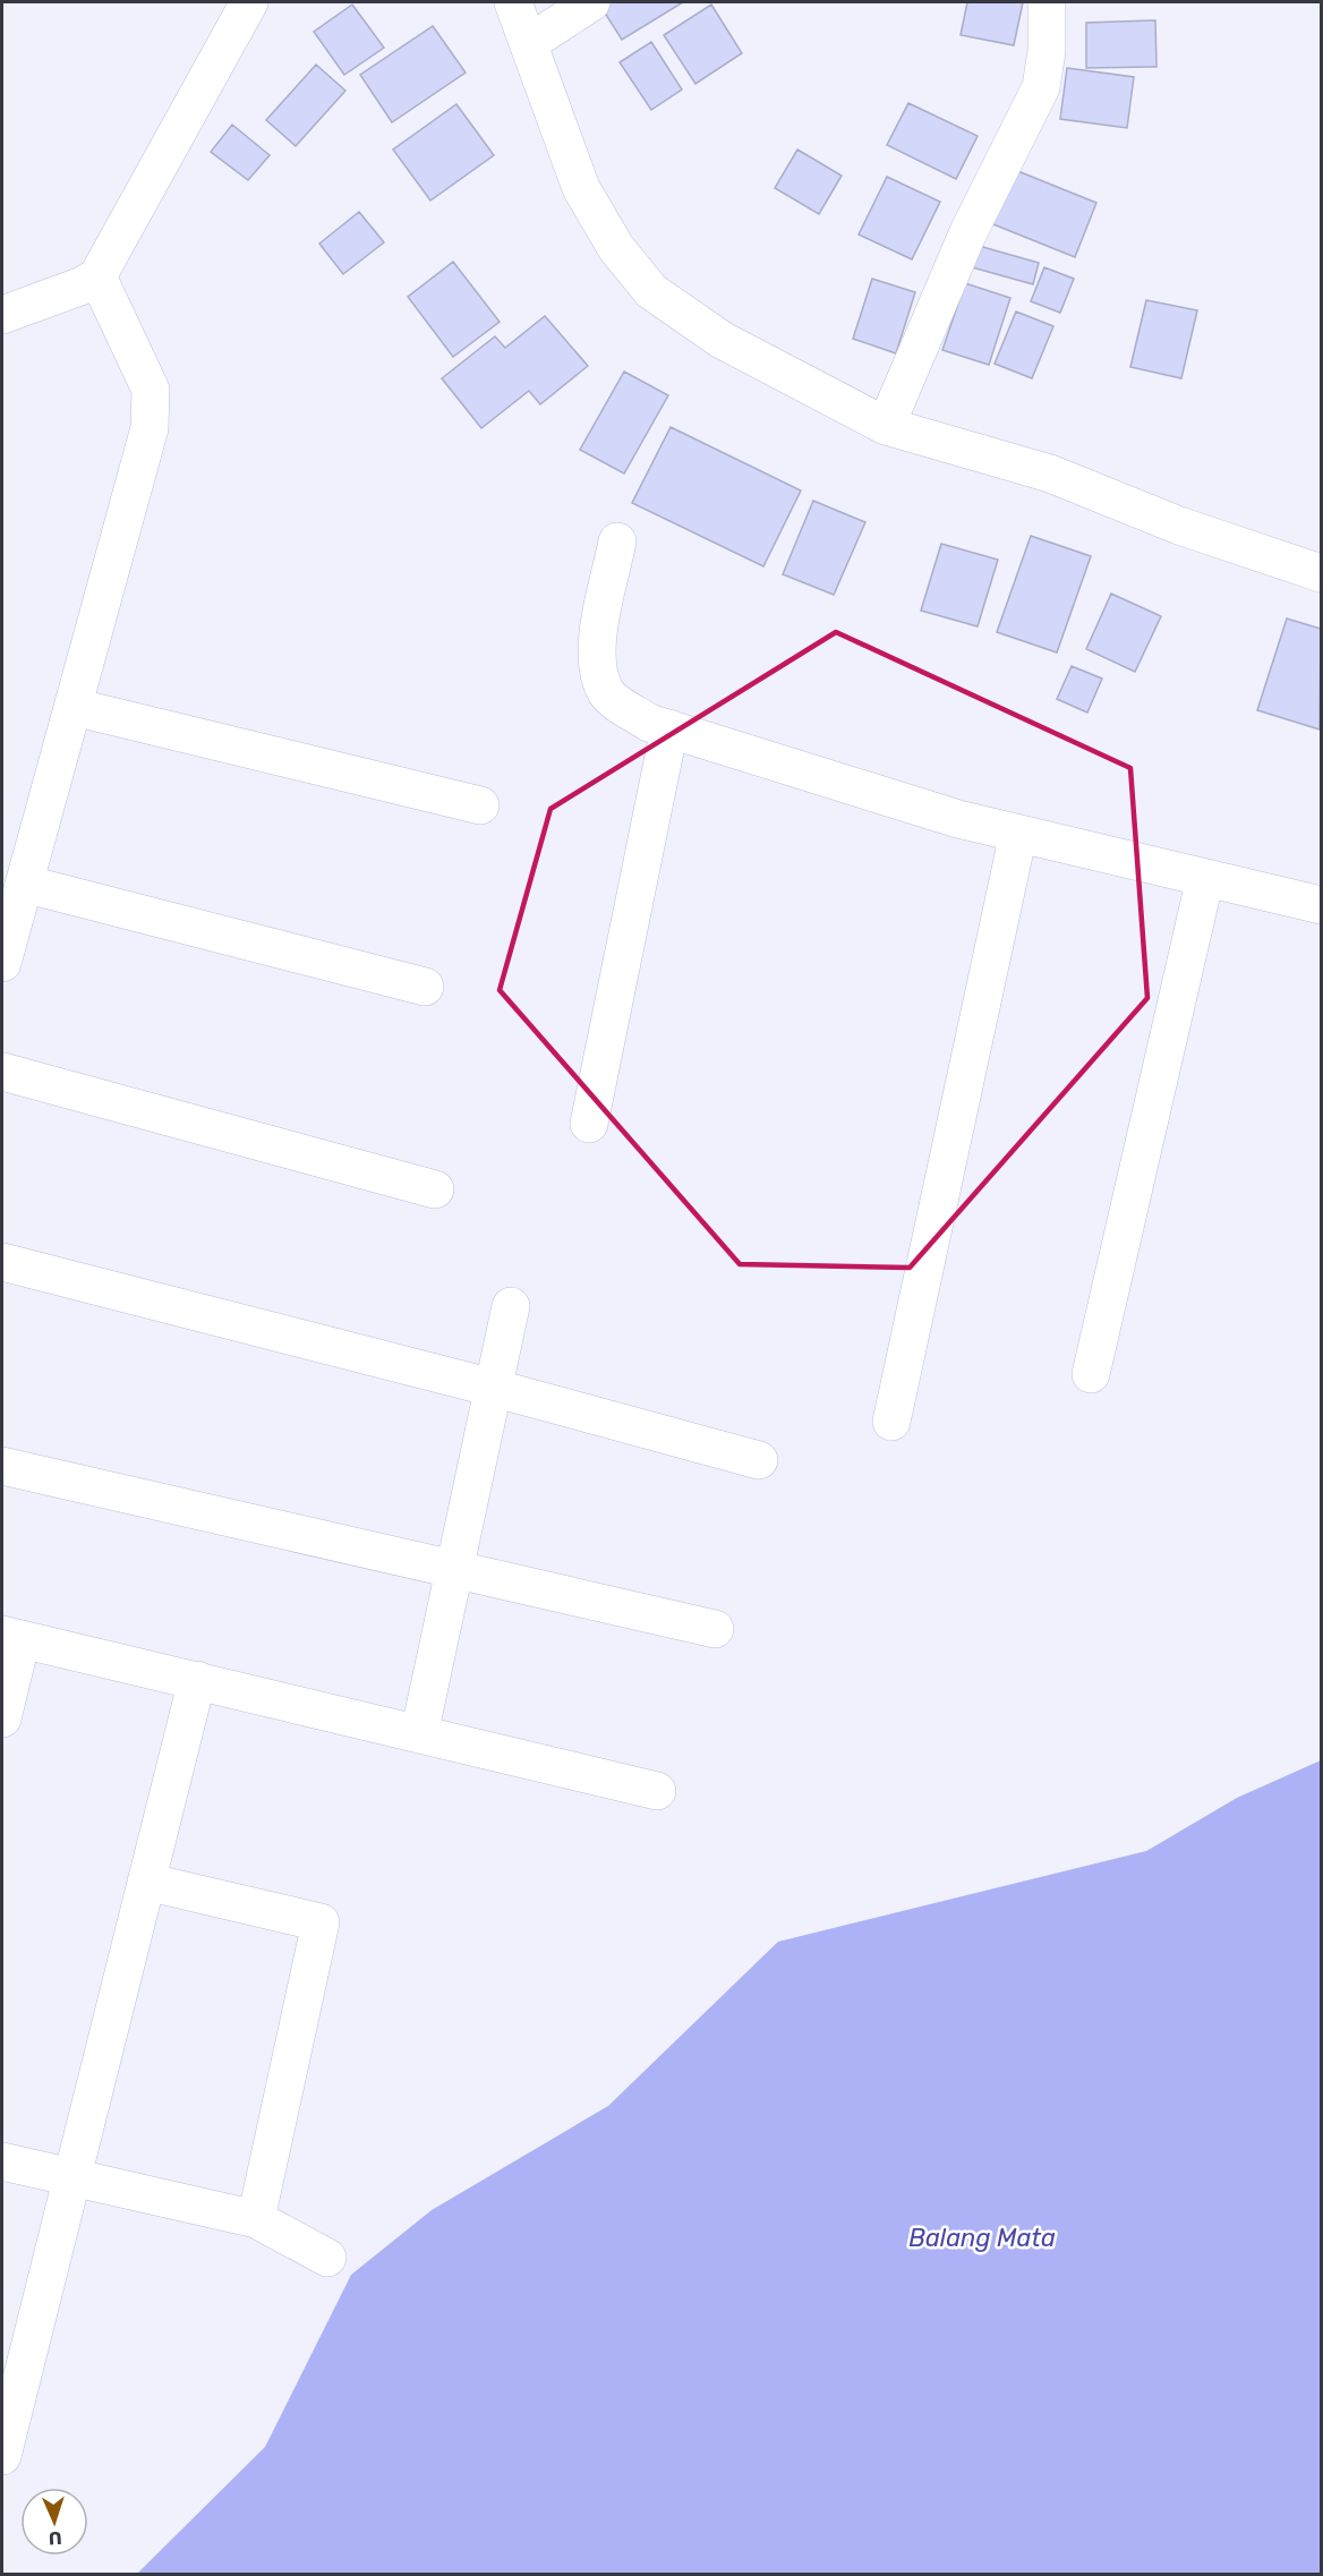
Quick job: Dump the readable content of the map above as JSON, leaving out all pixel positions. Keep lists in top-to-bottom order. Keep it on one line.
{"water":["Balang Mata"],"north":"bottom"}
